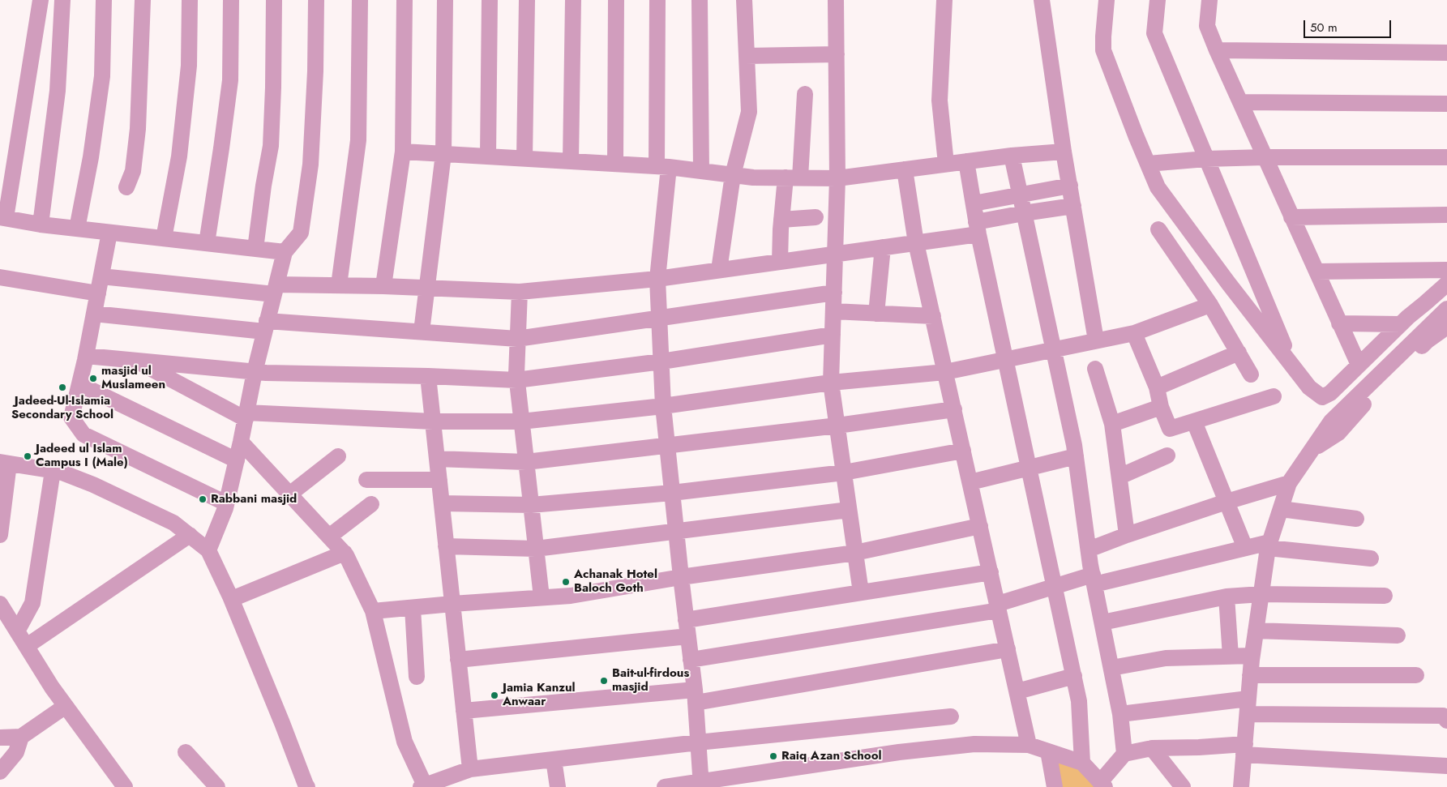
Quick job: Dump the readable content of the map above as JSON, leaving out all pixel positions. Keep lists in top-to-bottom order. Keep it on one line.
{"places":["masjid ul Muslameen","Jadeed-Ul-Islamia Secondary School","Jadeed ul Islam Campus I (Male)","Rabbani masjid","Achanak Hotel Baloch Goth","Bait-ul-firdous masjid","Jamia Kanzul Anwaar","Raiq Azan School"],"scale_bar":"50 m"}
